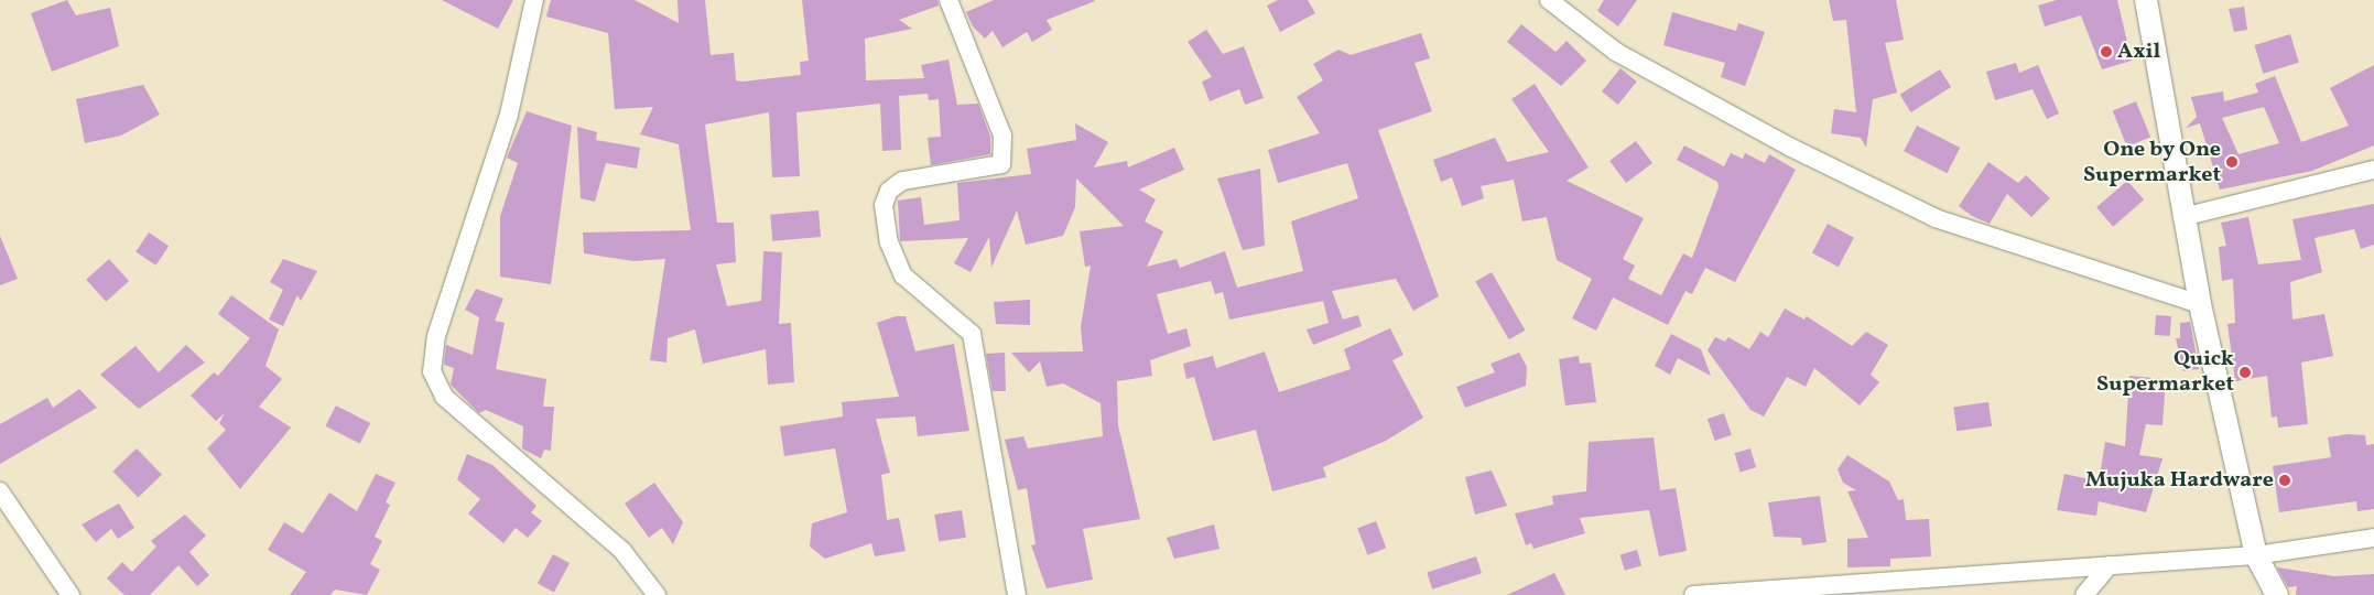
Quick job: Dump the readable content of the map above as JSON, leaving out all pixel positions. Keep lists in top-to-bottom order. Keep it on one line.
{"places":["Axil","One by One Supermarket","Quick Supermarket","Mujuka Hardware"]}
